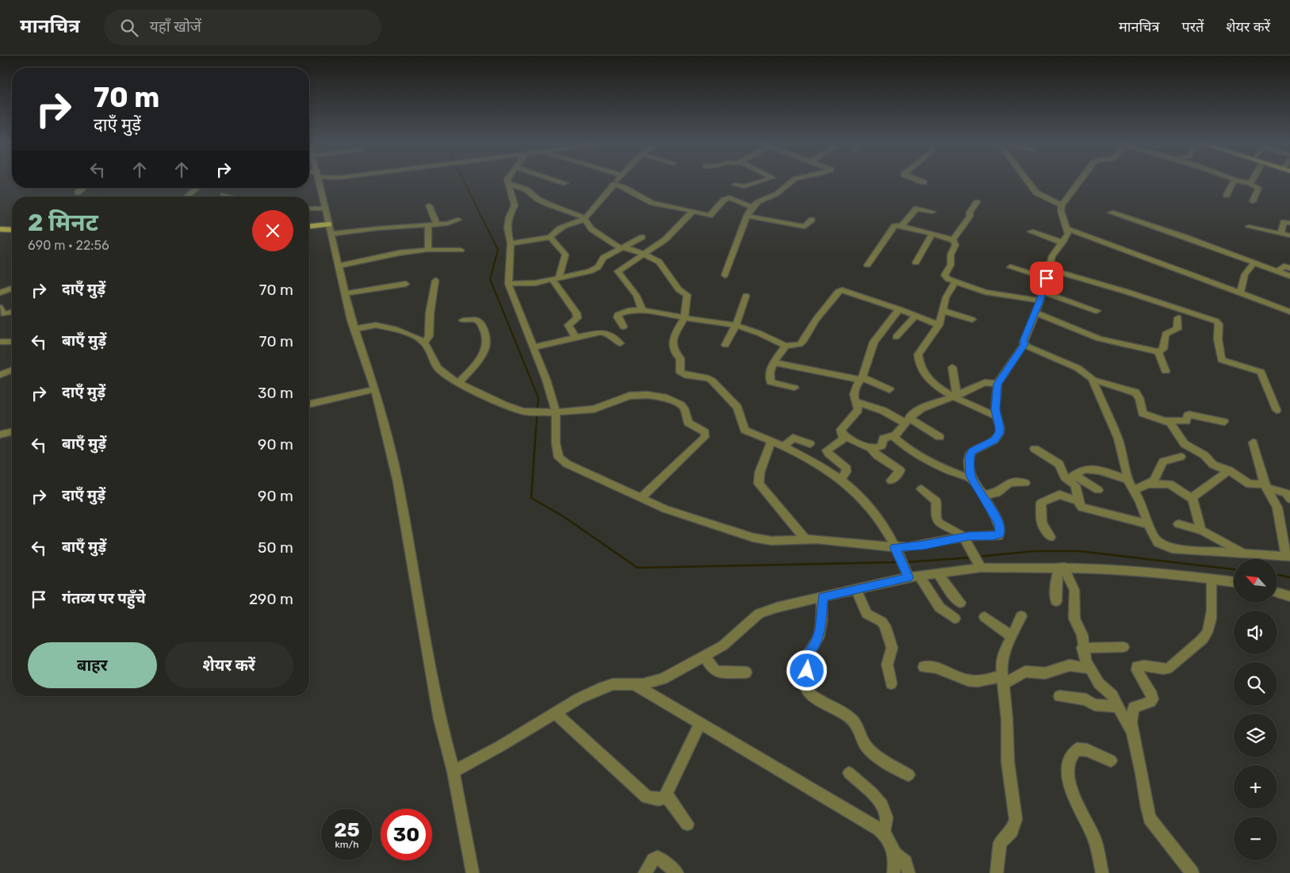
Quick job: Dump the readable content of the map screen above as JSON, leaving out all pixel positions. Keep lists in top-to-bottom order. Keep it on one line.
{"north":"top left","page":{"header":"मानचित्र","search":"यहाँ खोजें","nav":["मानचित्र","परतें","शेयर करें"],"turn":["70 m","दाएँ मुड़ें"],"heading":["2 मिनट","690 m · 22:56"],"list":[{"name":"दाएँ मुड़ें","value":"70 m"},{"name":"बाएँ मुड़ें","value":"70 m"},{"name":"दाएँ मुड़ें","value":"30 m"},{"name":"बाएँ मुड़ें","value":"90 m"},{"name":"दाएँ मुड़ें","value":"90 m"},{"name":"बाएँ मुड़ें","value":"50 m"},{"name":"गंतव्य पर पहुँचे","value":"290 m"}],"map_buttons":["+","−"],"buttons":["बाहर","शेयर करें"],"speed":"25 km/h","limit":"30"}}
